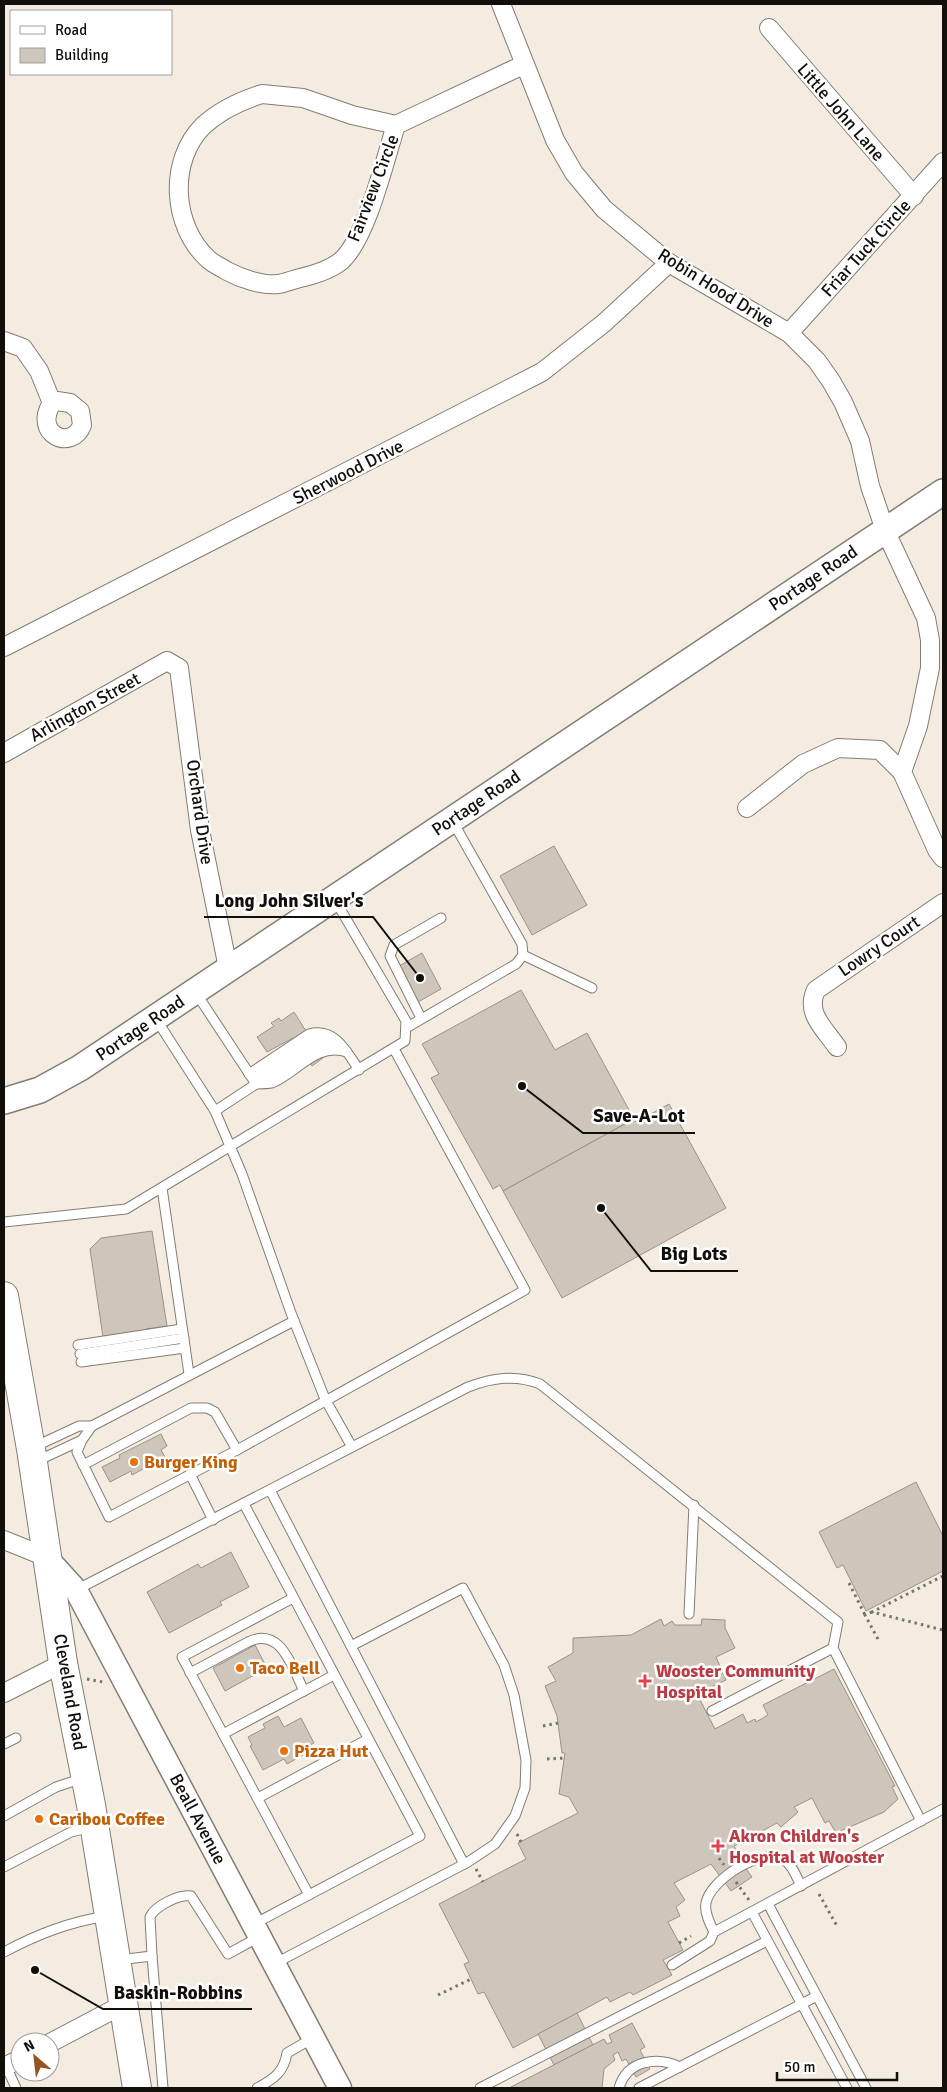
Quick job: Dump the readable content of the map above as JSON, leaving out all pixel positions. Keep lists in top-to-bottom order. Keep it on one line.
{"streets":{"main road":["Portage Road","Cleveland Road"],"street":["Little John Lane","Fairview Circle","Friar Tuck Circle","Robin Hood Drive","Sherwood Drive","Arlington Street","Orchard Drive","Lowry Court","Beall Avenue"]},"crossings":[["Little John Lane","Friar Tuck Circle"],["Fairview Circle","Robin Hood Drive"],["Friar Tuck Circle","Robin Hood Drive"],["Robin Hood Drive","Sherwood Drive"],["Robin Hood Drive","Portage Road"],["Portage Road","Orchard Drive"],["Arlington Street","Orchard Drive"],["Cleveland Road","Beall Avenue"]],"places":{"other":["Long John Silver's","Save-A-Lot","Big Lots","Burger King","Taco Bell","Pizza Hut","Caribou Coffee","Baskin-Robbins"],"health":["Wooster Community Hospital","Akron Children's Hospital at Wooster"]},"legend":["Road","Building"],"scale_bar":"50 m","north":"top left"}
